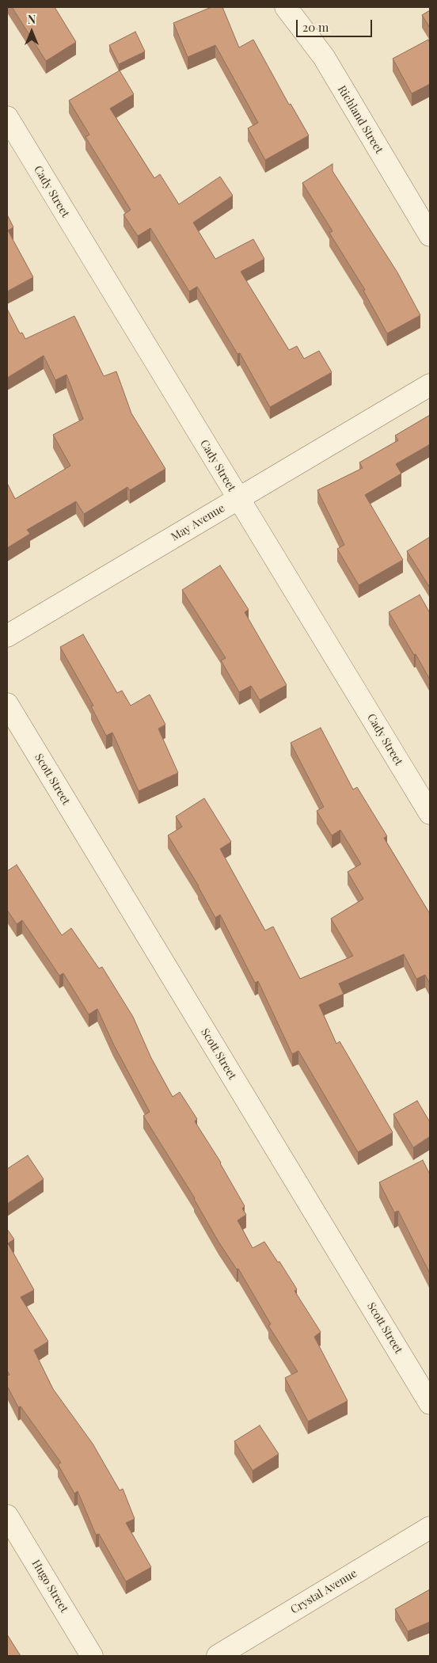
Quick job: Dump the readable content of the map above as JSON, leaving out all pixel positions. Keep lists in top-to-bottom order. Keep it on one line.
{"streets":{"street":["Richland Street","Cady Street","May Avenue","Scott Street","Hugo Street","Crystal Avenue"]},"crossings":[["Cady Street","May Avenue"]],"scale_bar":"20 m","north":"top"}
